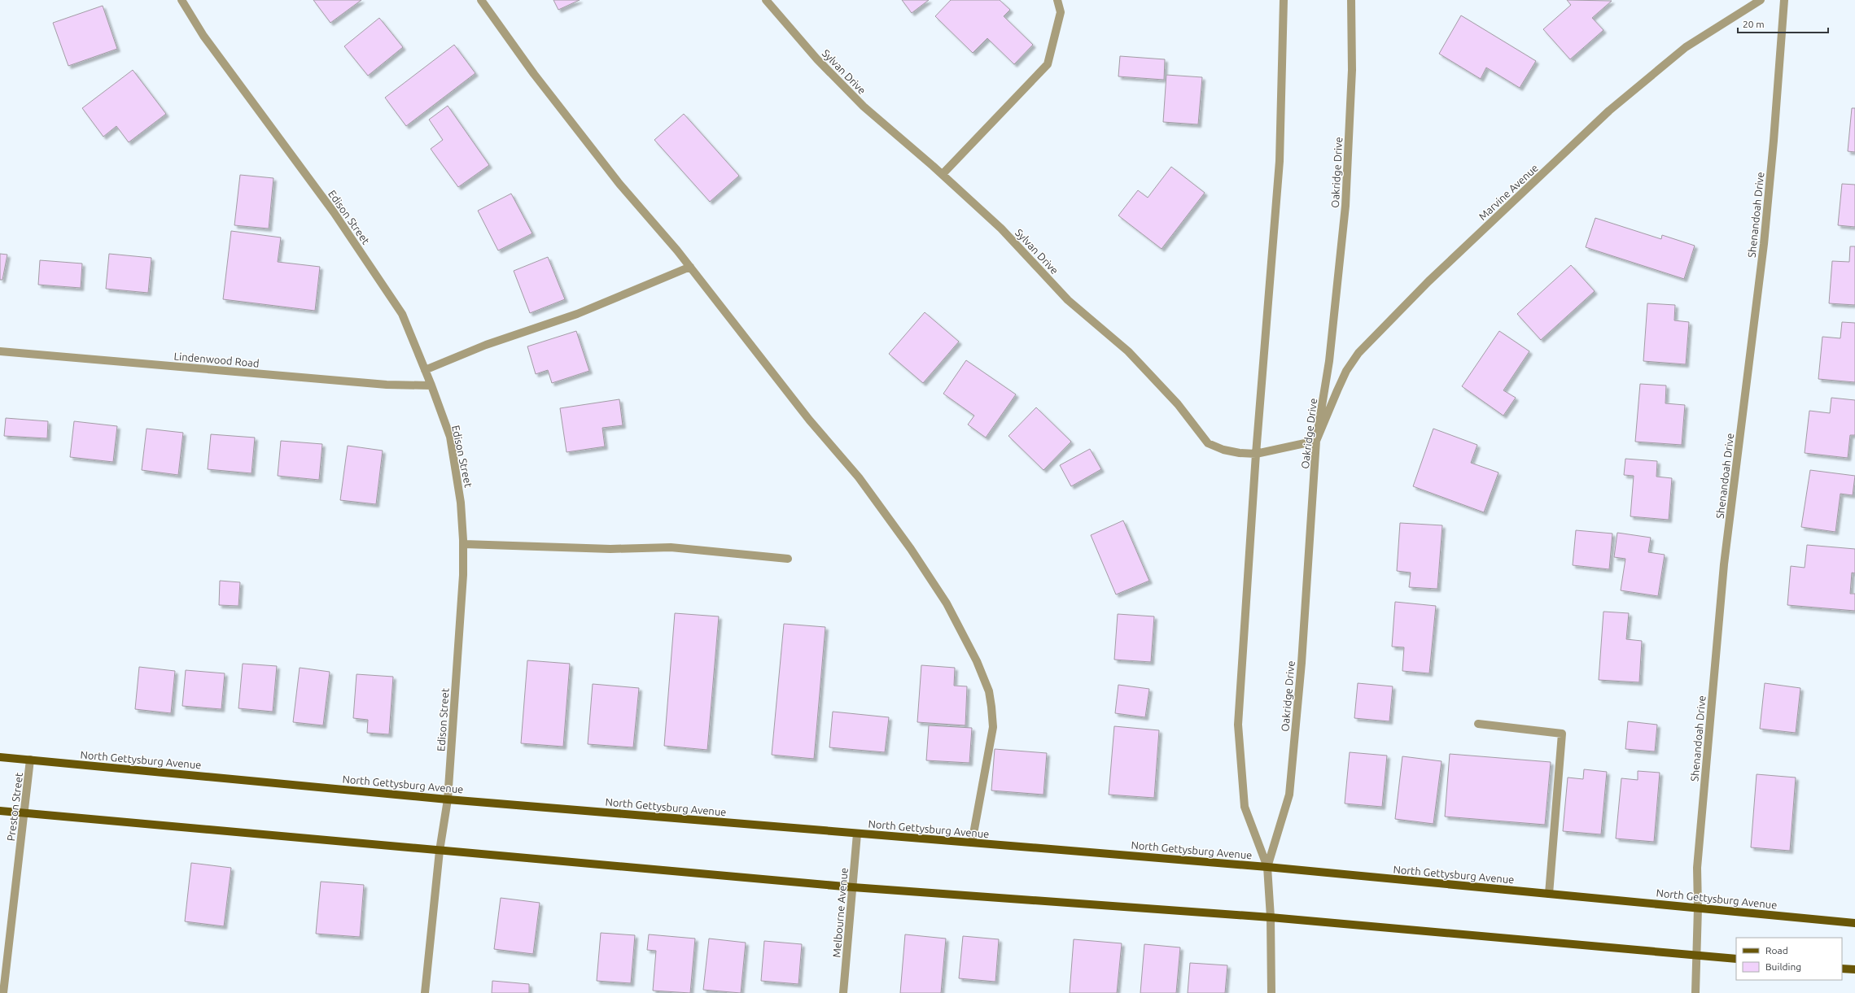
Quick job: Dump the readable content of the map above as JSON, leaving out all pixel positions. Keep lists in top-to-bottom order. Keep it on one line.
{"streets":{"main road":["North Gettysburg Avenue"],"street":["Sylvan Drive","Oakridge Drive","Marvine Avenue","Shenandoah Drive","Edison Street","Lindenwood Road","Preston Street","Melbourne Avenue"]},"crossings":[["Sylvan Drive","Oakridge Drive"],["Sylvan Drive","Marvine Avenue"],["Oakridge Drive","Marvine Avenue"],["Oakridge Drive","North Gettysburg Avenue"],["Shenandoah Drive","North Gettysburg Avenue"],["Edison Street","Lindenwood Road"],["Edison Street","North Gettysburg Avenue"],["North Gettysburg Avenue","Preston Street"],["North Gettysburg Avenue","Melbourne Avenue"]],"legend":["Road","Building"],"scale_bar":"20 m"}
